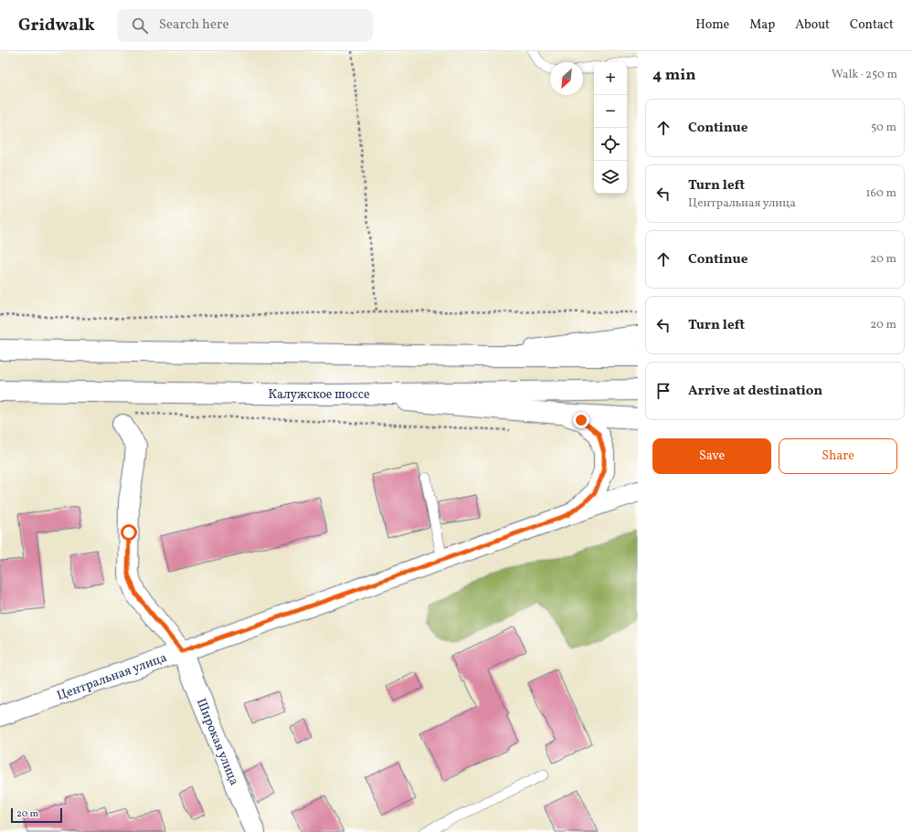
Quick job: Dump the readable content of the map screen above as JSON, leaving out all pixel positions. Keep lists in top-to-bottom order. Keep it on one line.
{"streets":{"main road":["Калужское шоссе","Центральная улица","Широкая улица"]},"crossings":[["Центральная улица","Широкая улица"]],"scale_bar":"20 m","north":"bottom left","page":{"header":"Gridwalk","search":"Search here","nav":["Home","Map","About","Contact"],"heading":["4 min","Walk · 250 m"],"map_buttons":["+","−"],"list":[["Continue","50 m"],["Turn left","Центральная улица","160 m"],["Continue","20 m"],["Turn left","20 m"],"Arrive at destination"],"buttons":["Save","Share"],"scale":"20 m"}}
